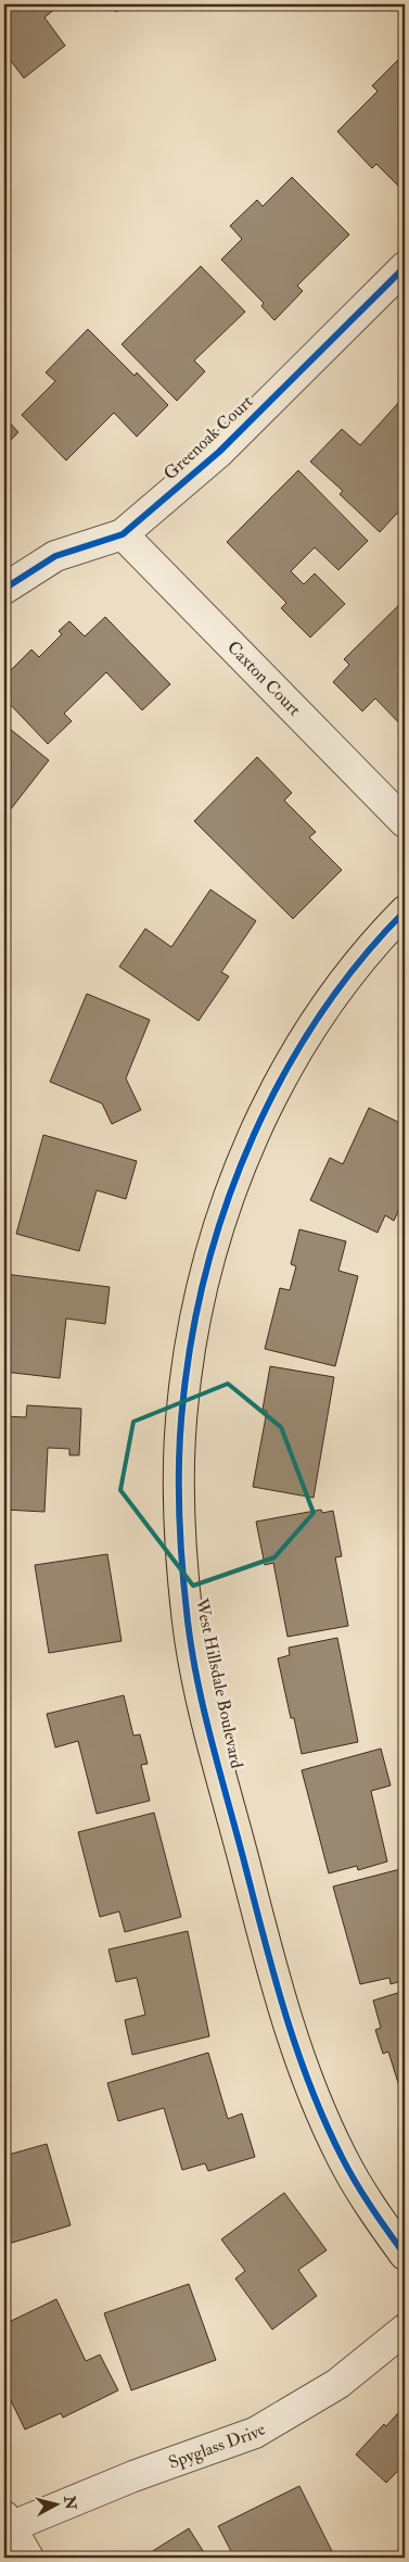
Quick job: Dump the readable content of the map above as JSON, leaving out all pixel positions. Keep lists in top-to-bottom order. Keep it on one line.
{"streets":{"main road":["West Hillsdale Boulevard"],"street":["Greenoak Court","Caxton Court","Spyglass Drive"]},"crossings":[["Greenoak Court","Caxton Court"]],"north":"right"}
